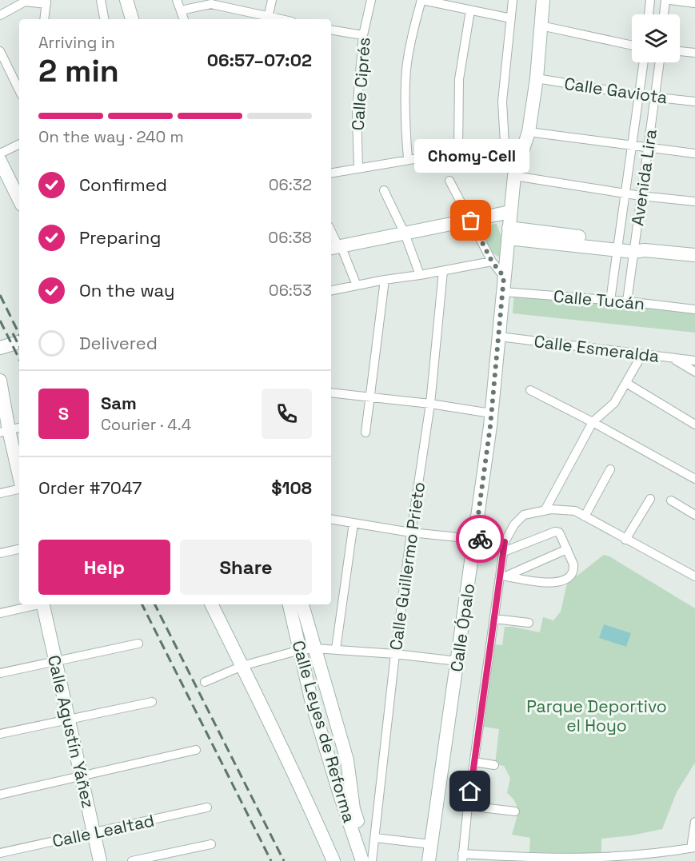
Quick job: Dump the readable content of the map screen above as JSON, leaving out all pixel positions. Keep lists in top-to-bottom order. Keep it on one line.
{"streets":{"street":["Calle Ciprés","Calle Gaviota","Avenida Lira","Calle Tucán","Calle Esmeralda","Calle Guillermo Prieto","Calle Ópalo","Calle Agustín Yáñez","Calle Leyes de Reforma","Calle Lealtad"]},"crossings":[["Calle Gaviota","Avenida Lira"],["Calle Gaviota","Calle Ópalo"],["Avenida Lira","Calle Tucán"],["Calle Tucán","Calle Ópalo"],["Calle Esmeralda","Calle Ópalo"],["Calle Guillermo Prieto","Calle Leyes de Reforma"],["Calle Agustín Yáñez","Calle Lealtad"]],"parks":["Parque Deportivo el Hoyo"],"places":["Chomy-Cell"],"page":{"heading":["2 min","Arriving in","06:57–07:02"],"panel":["Sam","Courier · 4.4","Order #7047","$108"],"bar":"On the way · 240 m","bubble":"Chomy-Cell","list":[["Confirmed","06:32"],["Preparing","06:38"],["On the way","06:53"],"Delivered"],"round":"S","buttons":["Help","Share"]}}
